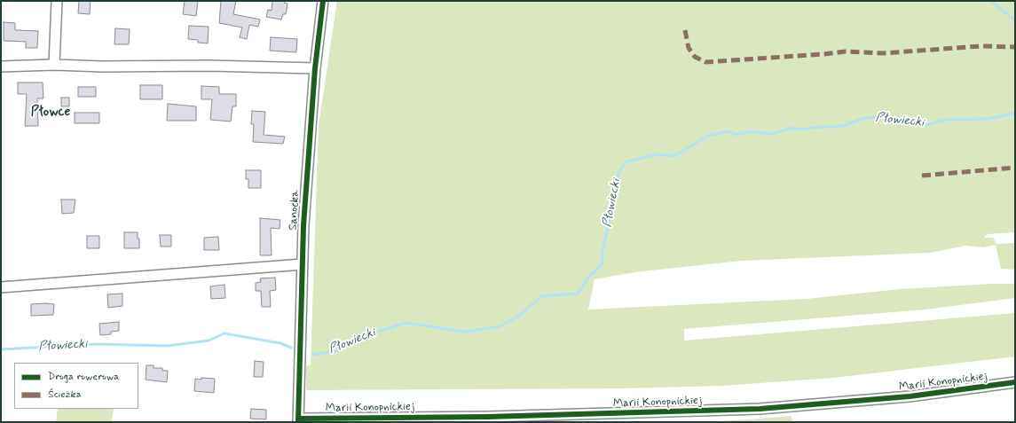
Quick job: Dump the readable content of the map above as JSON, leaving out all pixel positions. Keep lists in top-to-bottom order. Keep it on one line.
{"streets":{"street":["Sanocka","Marii Konopnickiej"]},"crossings":[["Sanocka","Marii Konopnickiej"]],"districts":["Płowce"],"water":["Płowiecki"],"legend":["Droga rowerowa","Ścieżka"]}
